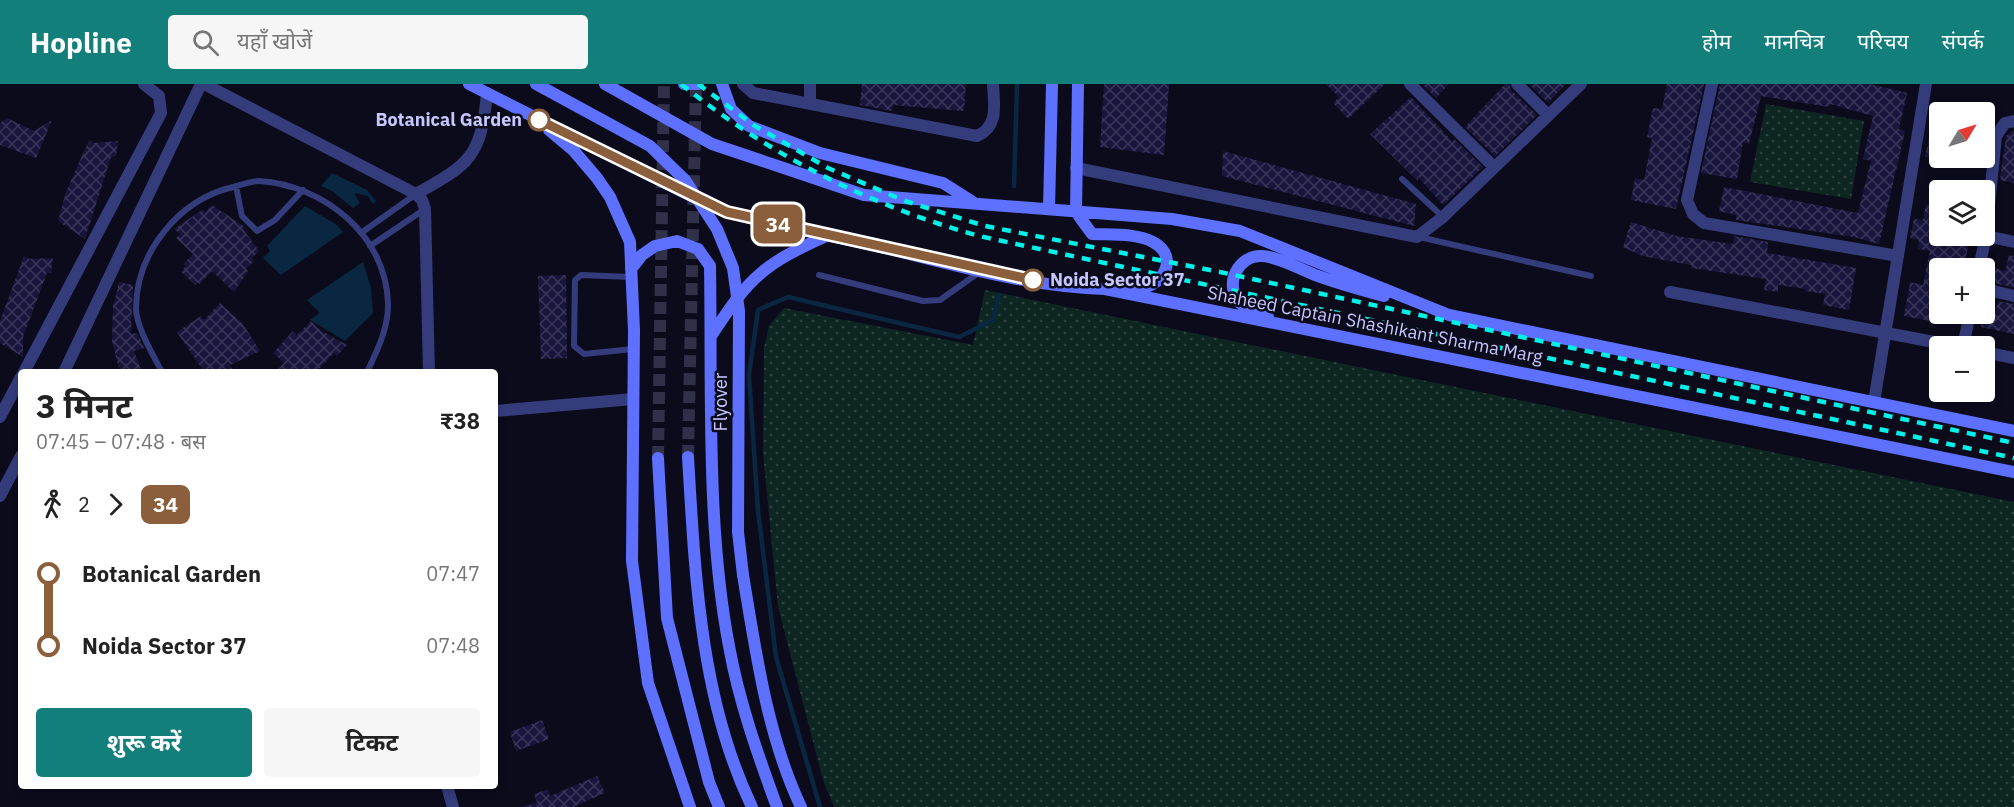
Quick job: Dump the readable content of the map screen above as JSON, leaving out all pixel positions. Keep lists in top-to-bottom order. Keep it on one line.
{"streets":{"main road":["Shaheed Captain Shashikant Sharma Marg","Flyover"]},"places":["Botanical Garden","Noida Sector 37"],"lines":["bus line 34"],"north":"top right","page":{"header":"Hopline","search":"यहाँ खोजें","nav":["होम","मानचित्र","परिचय","संपर्क"],"on_map":"34","map_buttons":["+","−"],"heading":["3 मिनट","07:45 – 07:48 · बस","₹38"],"legs":["2","34"],"list":[{"name":"Botanical Garden","value":"07:47"},{"name":"Noida Sector 37","value":"07:48"}],"buttons":["शुरू करें","टिकट"]}}
